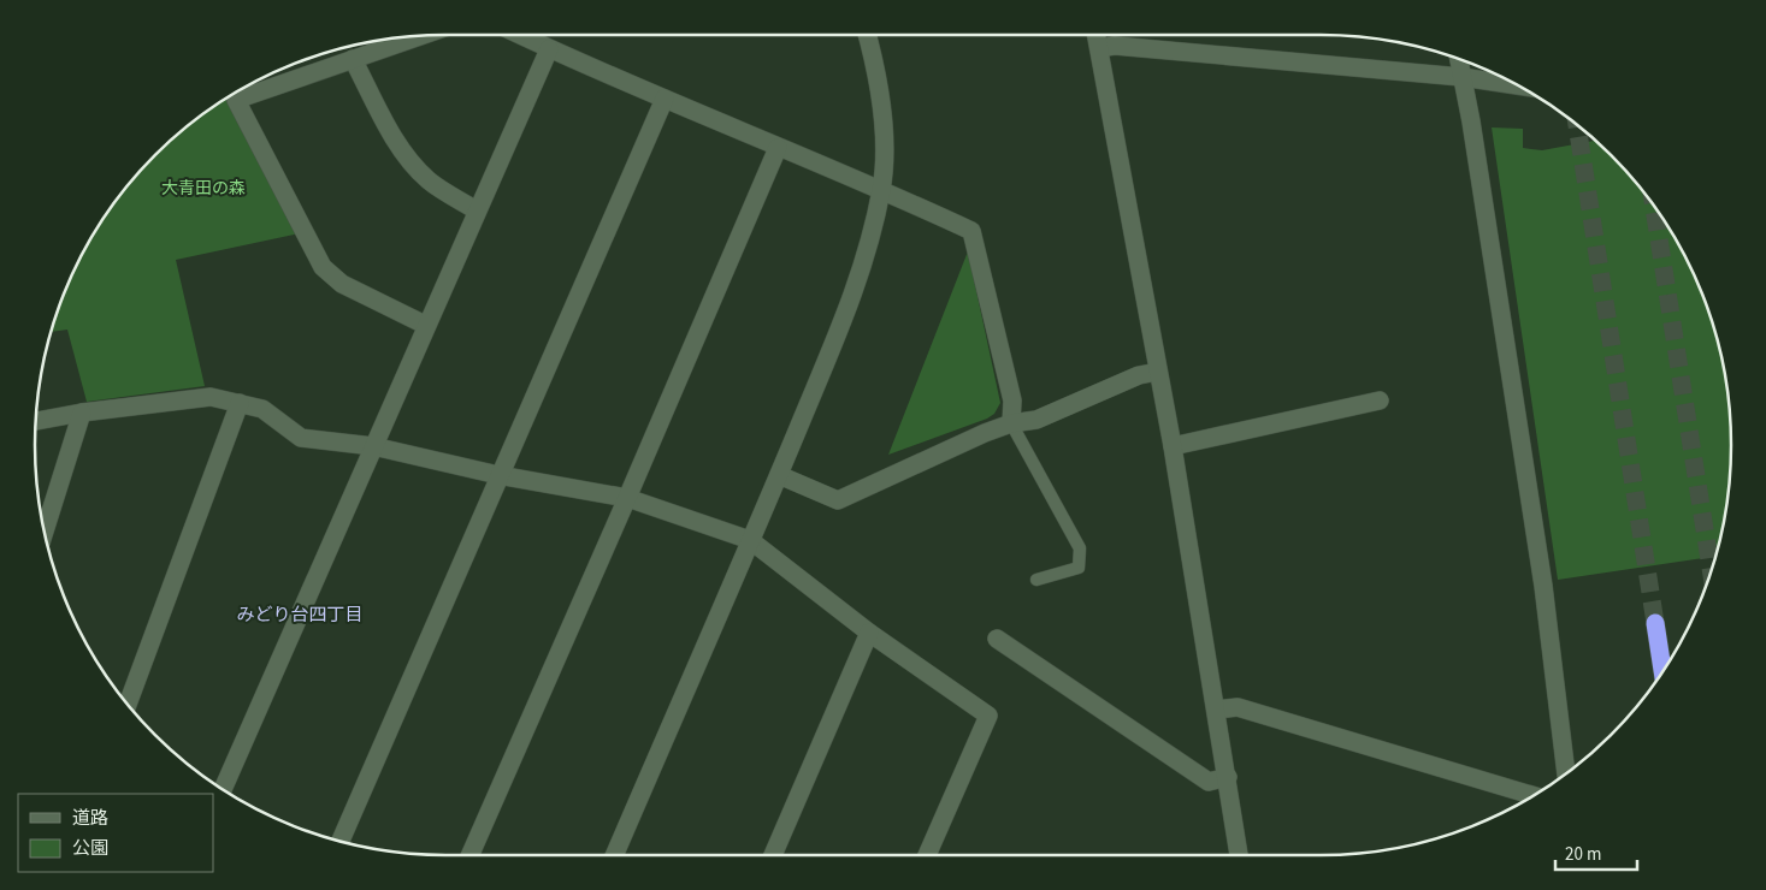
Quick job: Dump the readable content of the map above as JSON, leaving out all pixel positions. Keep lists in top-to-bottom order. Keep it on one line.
{"districts":["みどり台四丁目"],"parks":["大青田の森"],"legend":["道路","公園"],"scale_bar":"20 m"}
